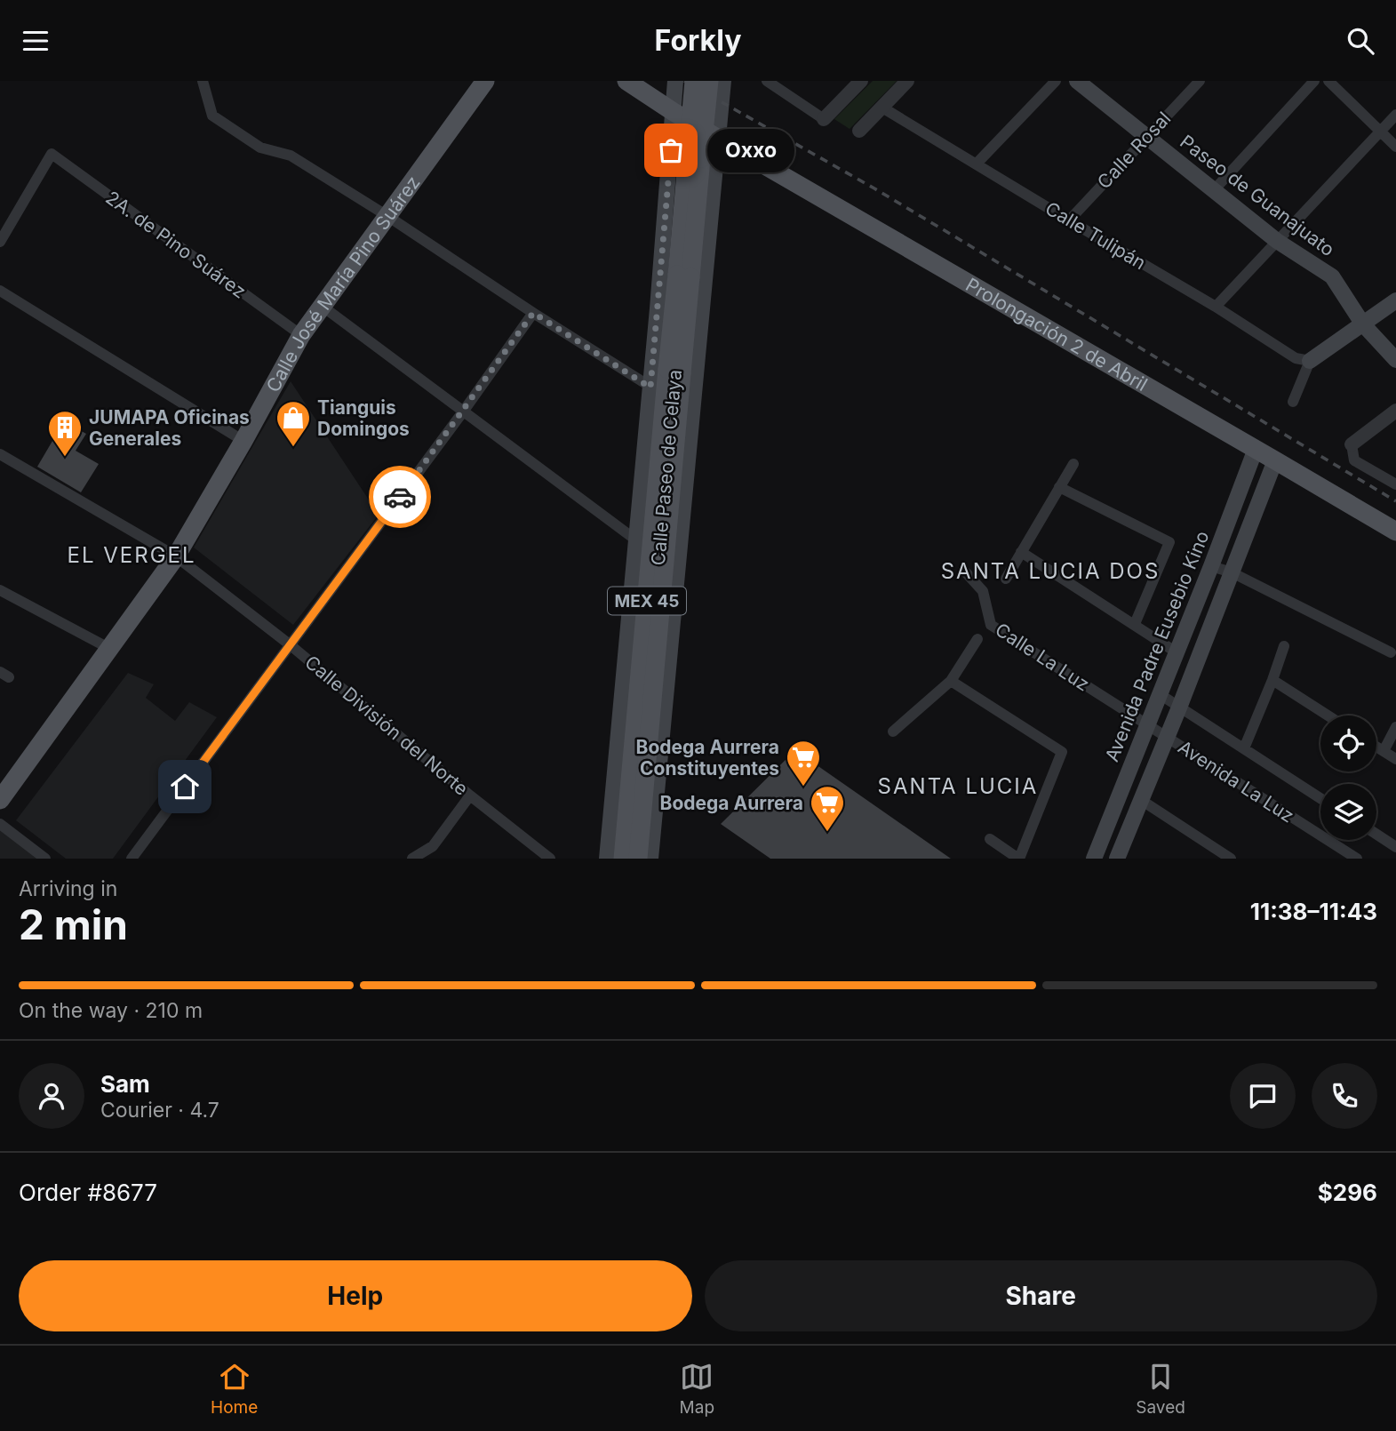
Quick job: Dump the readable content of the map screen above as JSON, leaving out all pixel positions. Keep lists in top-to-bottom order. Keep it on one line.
{"streets":{"main road":["Paseo de Guanajuato","Calle José María Pino Suárez","Prolongación 2 de Abril","Calle Paseo de Celaya","MEX 45","Avenida Padre Eusebio Kino"],"street":["Calle Rosal","Calle Tulipán","2A. de Pino Suárez","Calle La Luz","Calle División del Norte","Avenida La Luz"]},"crossings":[["Calle Rosal","Paseo de Guanajuato"],["Calle Rosal","Calle Tulipán"],["2A. de Pino Suárez","Calle José María Pino Suárez"],["Calle José María Pino Suárez","Calle División del Norte"],["Prolongación 2 de Abril","Calle Paseo de Celaya"],["Prolongación 2 de Abril","Avenida Padre Eusebio Kino"],["Calle Paseo de Celaya","MEX 45"],["Avenida Padre Eusebio Kino","Calle La Luz"],["Avenida Padre Eusebio Kino","Avenida La Luz"],["Calle La Luz","Avenida La Luz"]],"districts":["EL VERGEL","SANTA LUCIA DOS","SANTA LUCIA"],"places":{"other":["Oxxo"],"shop":["Tianguis Domingos"],"building":["JUMAPA Oficinas Generales"],"supermarket":["Bodega Aurrera Constituyentes","Bodega Aurrera"]},"page":{"header":"Forkly","bubble":"Oxxo","heading":["2 min","Arriving in","11:38–11:43"],"panel":["Sam","Courier · 4.7","Order #8677","$296"],"bar":"On the way · 210 m","buttons":["Help","Share"],"tabs":["Home","Map","Saved"]}}
